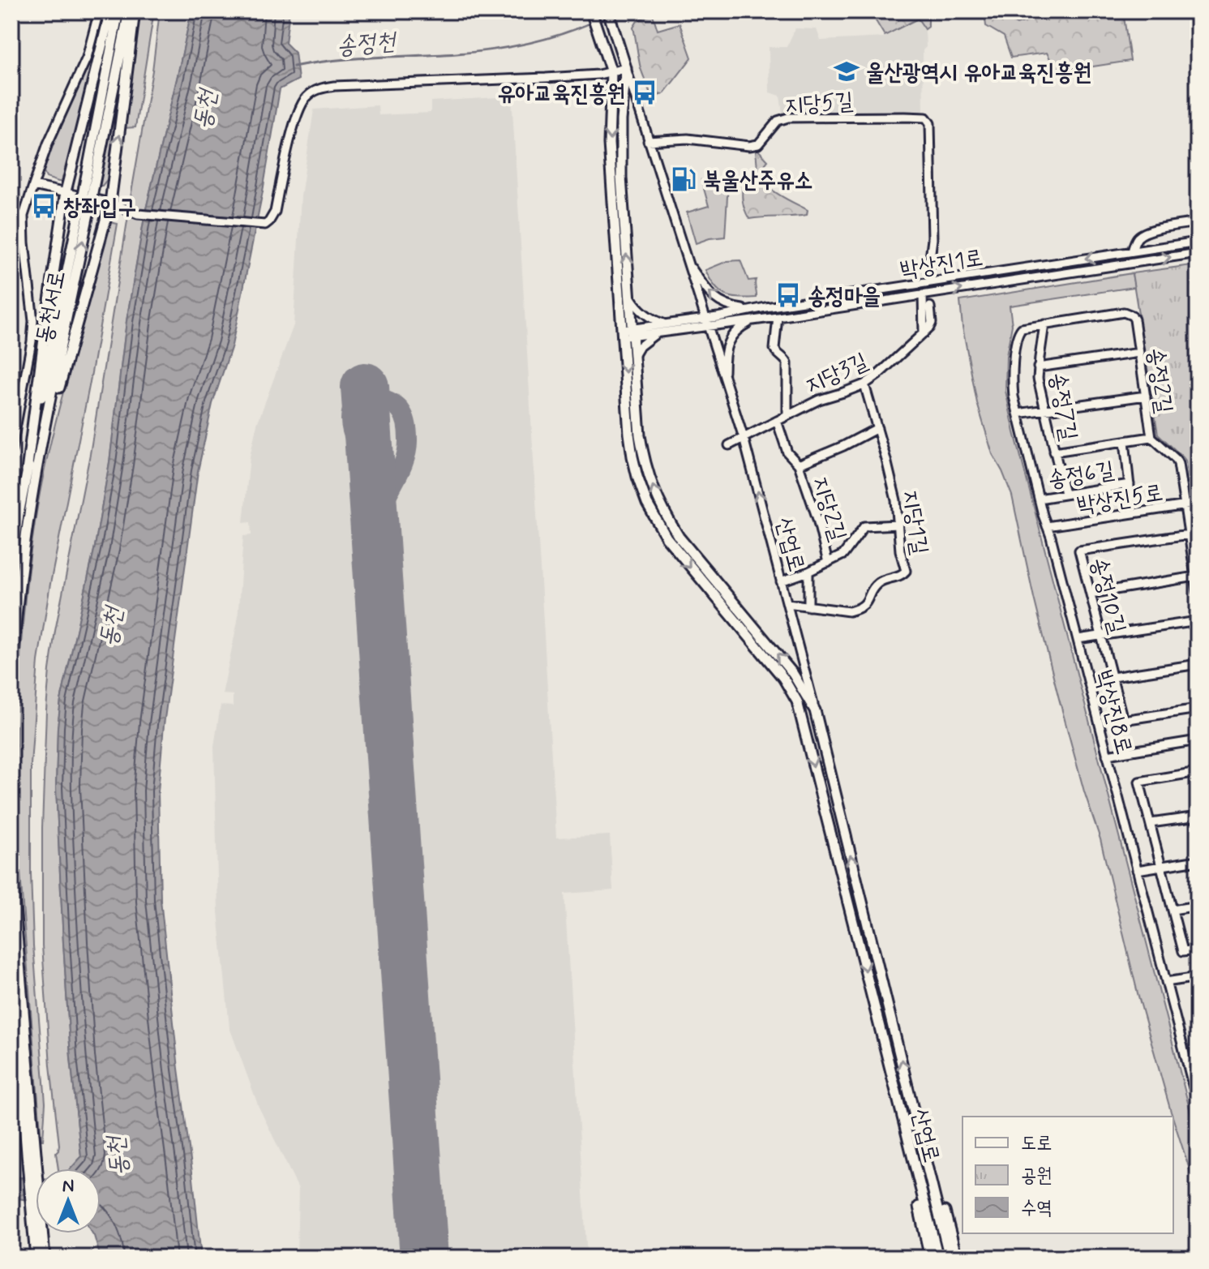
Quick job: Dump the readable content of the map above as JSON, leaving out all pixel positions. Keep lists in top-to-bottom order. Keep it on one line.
{"streets":{"main road":["동천서로","산업로"],"street":["지당5길","박상진1로","지당3길","송정2길","송정7길","송정6길","박상진5로","지당2길","지당1길","송정10길","박상진8로"]},"crossings":[["지당5길","산업로"],["박상진1로","산업로"],["지당3길","지당2길"],["지당3길","지당1길"],["지당3길","산업로"],["송정2길","송정7길"],["송정2길","박상진5로"],["송정2길","송정10길"],["송정2길","박상진8로"],["송정7길","송정6길"],["송정6길","박상진8로"],["박상진5로","박상진8로"],["지당2길","지당1길"],["지당2길","산업로"],["지당1길","산업로"]],"water":["송정천","동천"],"places":{"school or university":["울산광역시 유아교육진흥원"],"bus stop":["유아교육진흥원","창좌입구","송정마을"],"fuel station":["북울산주유소"]},"legend":["도로","공원","수역"],"north":"top"}
